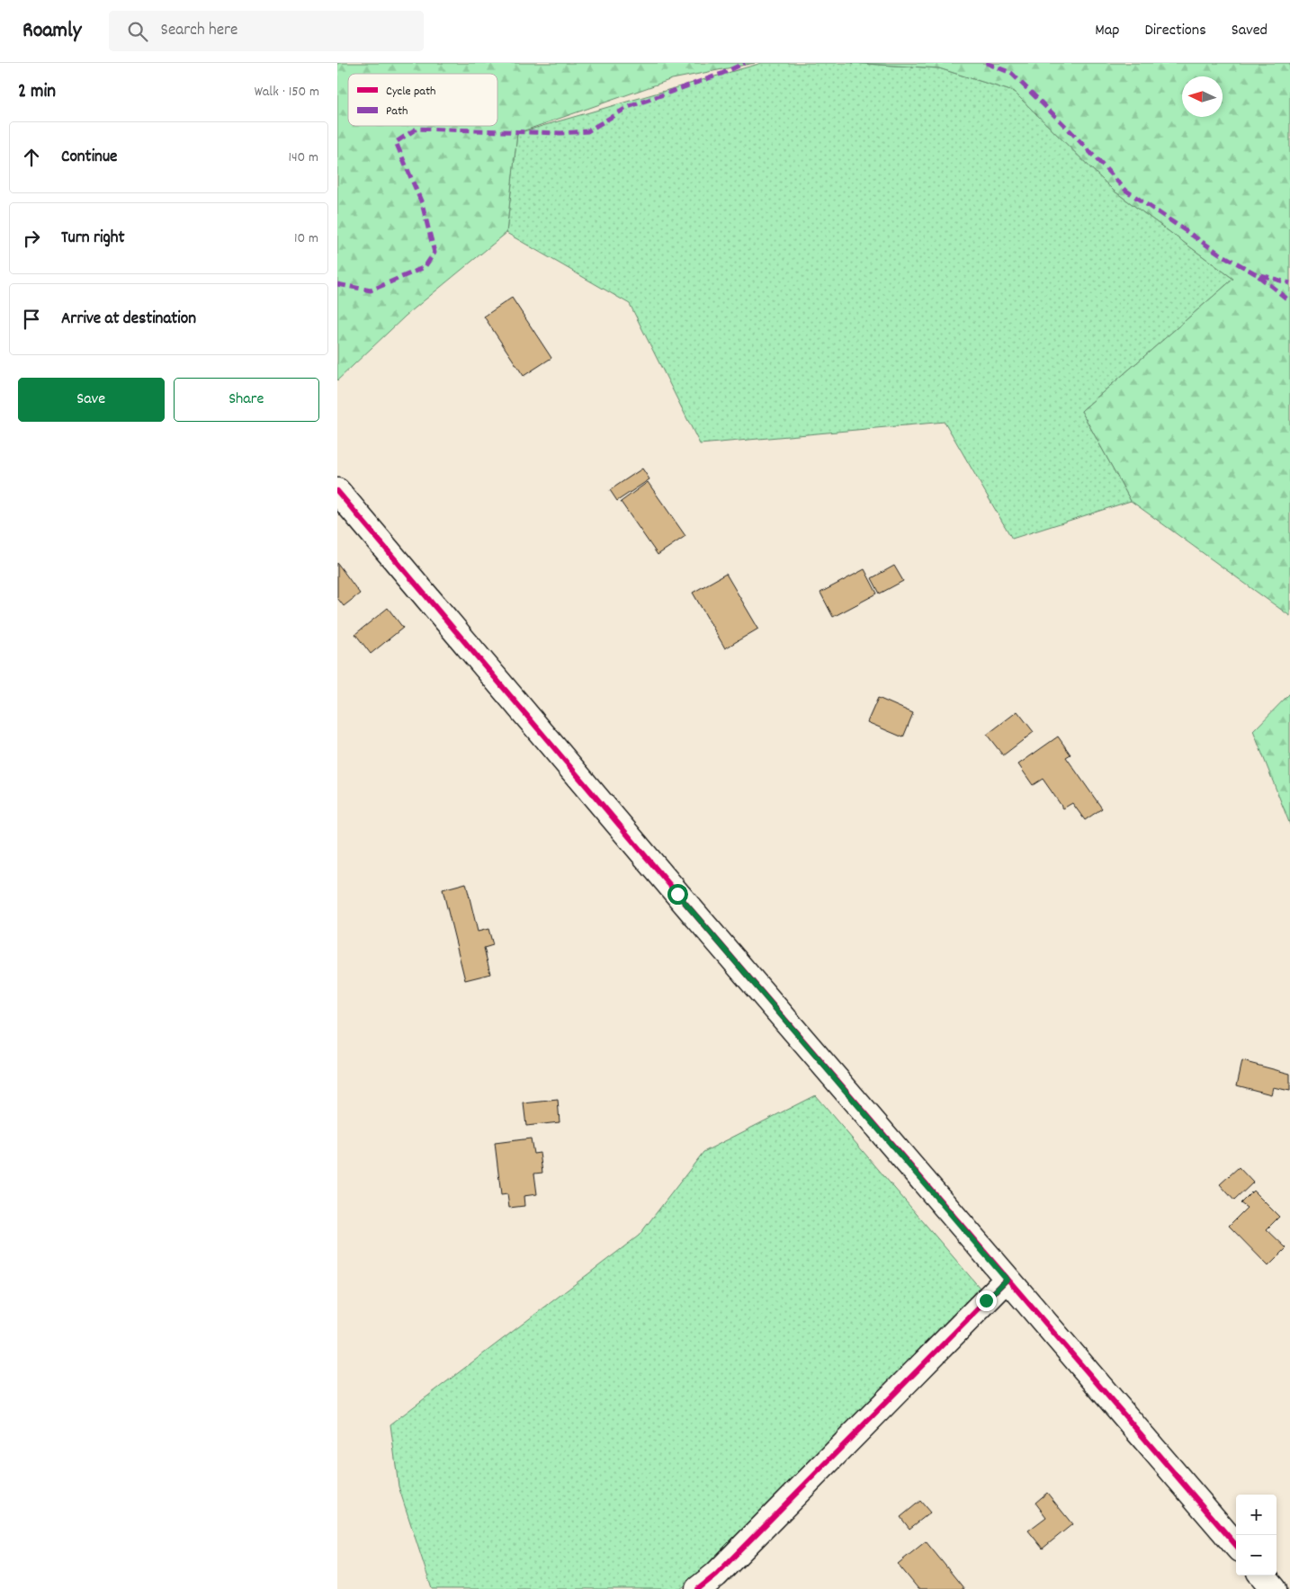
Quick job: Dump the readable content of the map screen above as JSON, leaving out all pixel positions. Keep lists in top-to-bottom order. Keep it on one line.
{"legend":["Cycle path","Path"],"north":"left","page":{"header":"Roamly","search":"Search here","nav":["Map","Directions","Saved"],"heading":["2 min","Walk · 150 m"],"list":[["Continue","140 m"],["Turn right","10 m"],"Arrive at destination"],"buttons":["Save","Share"],"map_buttons":["+","−"]}}
